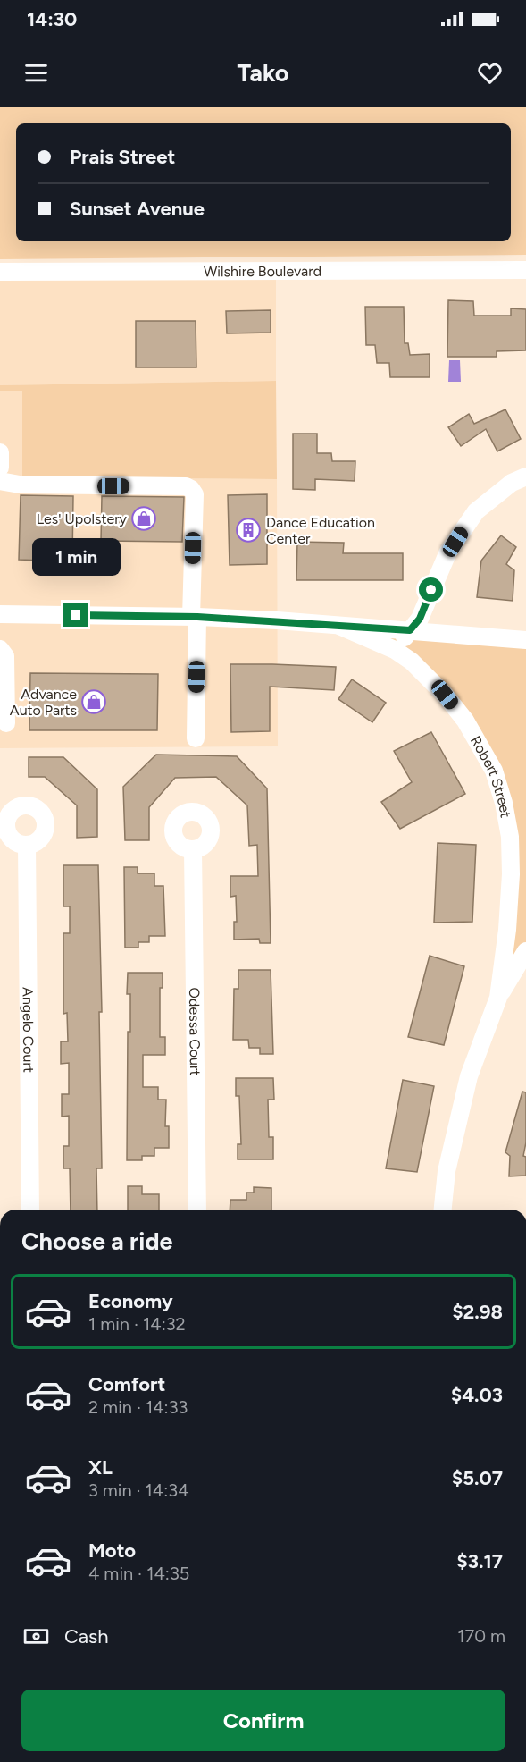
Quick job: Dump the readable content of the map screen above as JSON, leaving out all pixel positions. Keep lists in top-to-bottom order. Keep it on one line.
{"streets":{"street":["Wilshire Boulevard","Robert Street","Angelo Court","Odessa Court"]},"places":{"shop":["Les' Upolstery","Advance Auto Parts"],"building":["Dance Education Center"]},"page":{"status":"14:30","header":"Tako","banner":["Prais Street","Sunset Avenue"],"bubble":"1 min","heading":"Choose a ride","list":[{"name":"Economy","note":"1 min · 14:32","value":"$2.98"},{"name":"Comfort","note":"2 min · 14:33","value":"$4.03"},{"name":"XL","note":"3 min · 14:34","value":"$5.07"},{"name":"Moto","note":"4 min · 14:35","value":"$3.17"}],"pay":["Cash","170 m"],"buttons":"Confirm"}}
